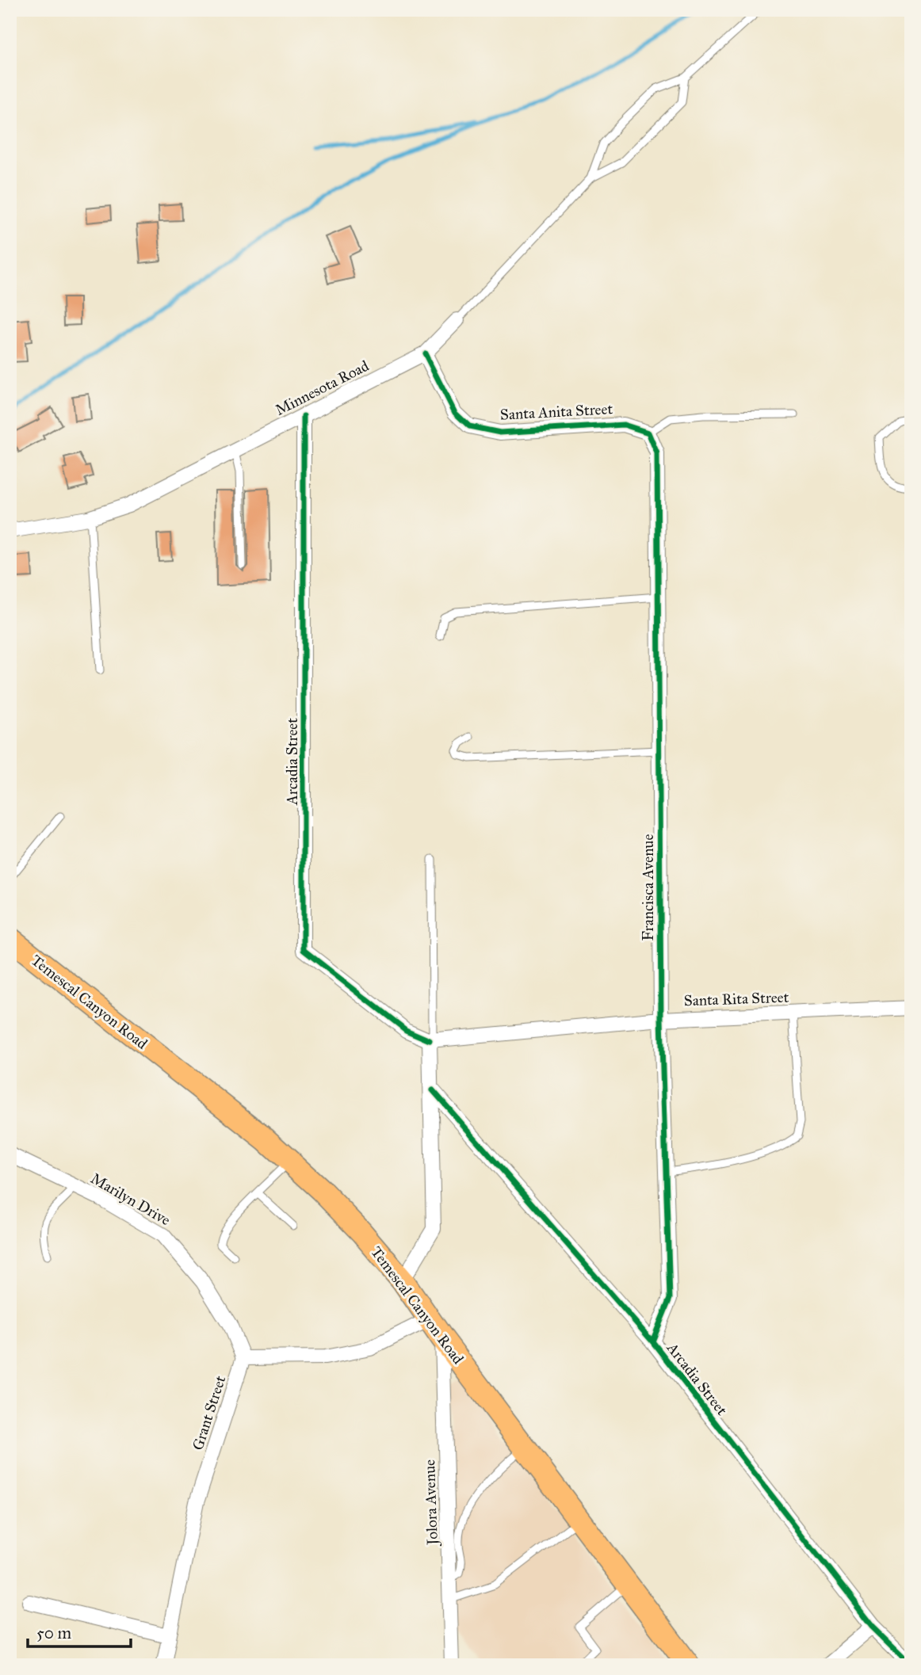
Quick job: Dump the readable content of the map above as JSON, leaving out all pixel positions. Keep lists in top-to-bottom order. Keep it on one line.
{"streets":{"main road":["Temescal Canyon Road"],"street":["Minnesota Road","Santa Anita Street","Arcadia Street","Francisca Avenue","Santa Rita Street","Marilyn Drive","Grant Street","Jolora Avenue"]},"crossings":[["Minnesota Road","Santa Anita Street"],["Minnesota Road","Arcadia Street"],["Santa Anita Street","Francisca Avenue"],["Arcadia Street","Francisca Avenue"],["Arcadia Street","Santa Rita Street"],["Francisca Avenue","Santa Rita Street"],["Temescal Canyon Road","Jolora Avenue"],["Marilyn Drive","Grant Street"]],"scale_bar":"50 m"}
